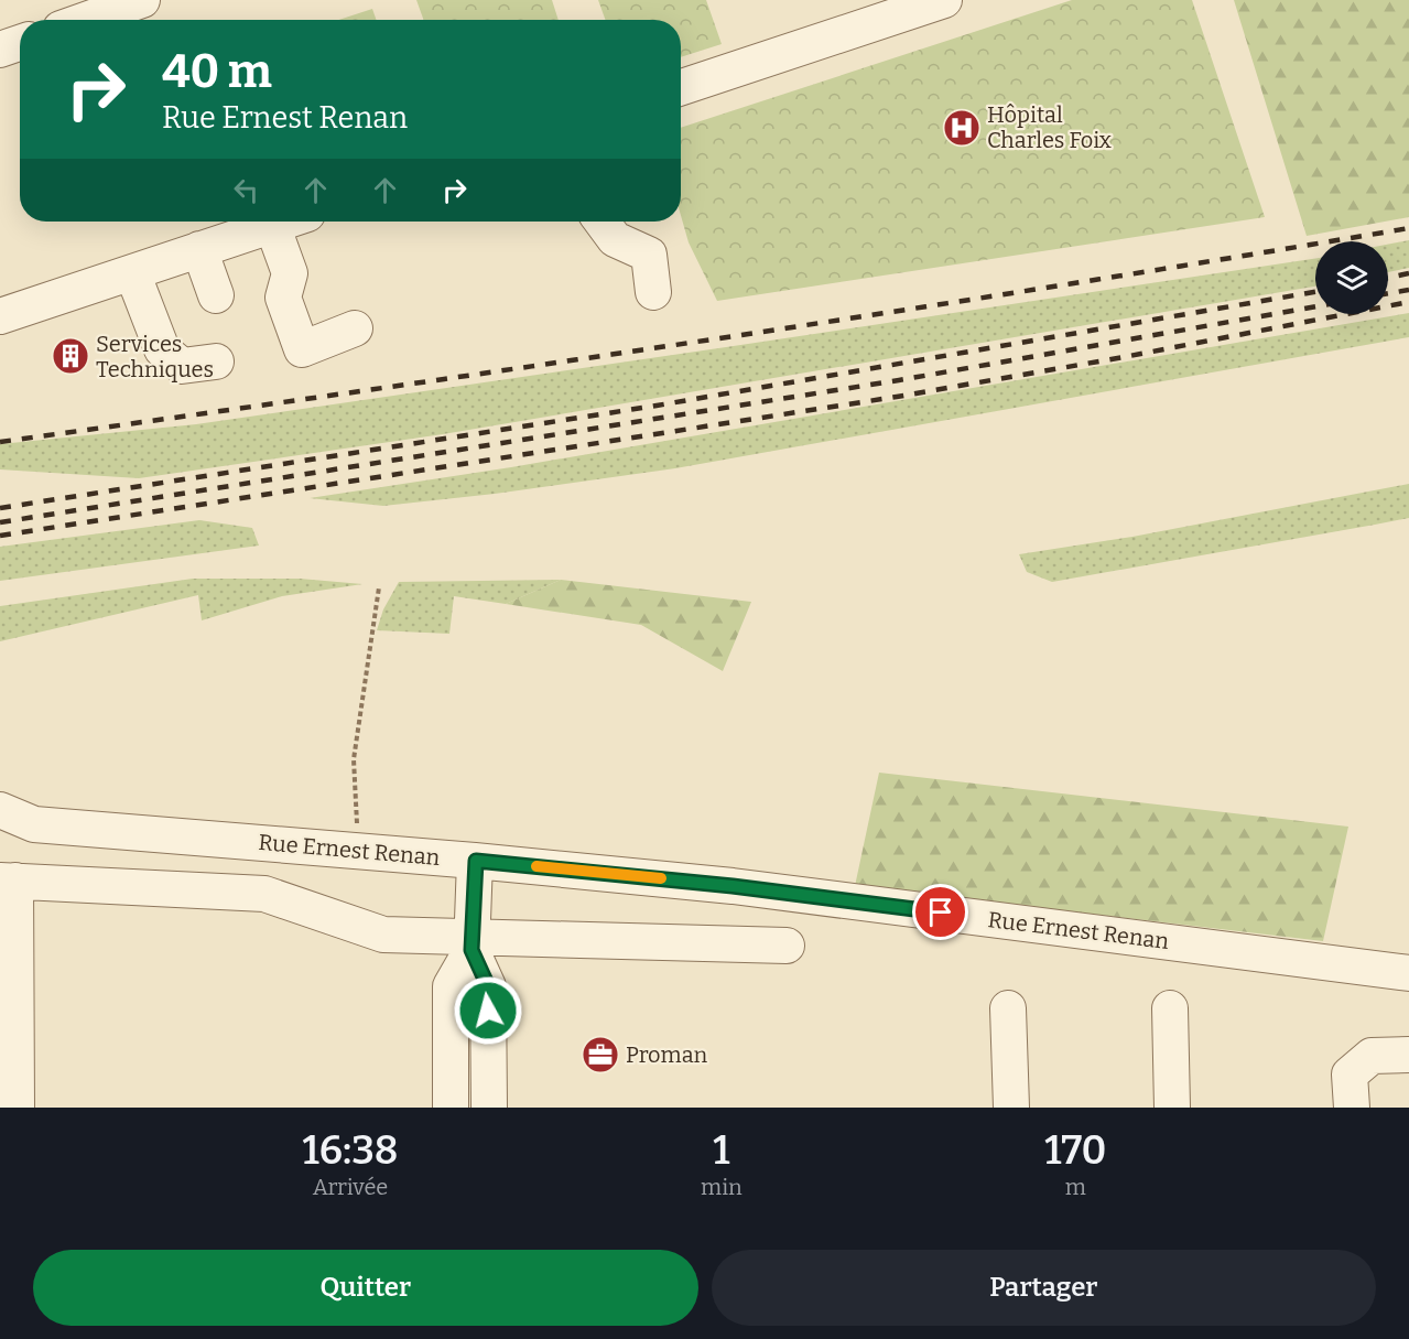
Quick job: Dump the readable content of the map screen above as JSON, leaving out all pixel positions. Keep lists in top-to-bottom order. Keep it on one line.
{"streets":{"street":["Rue Ernest Renan"]},"places":{"hospital":["Hôpital Charles Foix"],"building":["Services Techniques"],"office":["Proman"]},"page":{"turn":["40 m","Rue Ernest Renan"],"eta":["16:38","Arrivée","1","min","170","m"],"buttons":["Quitter","Partager"]}}
